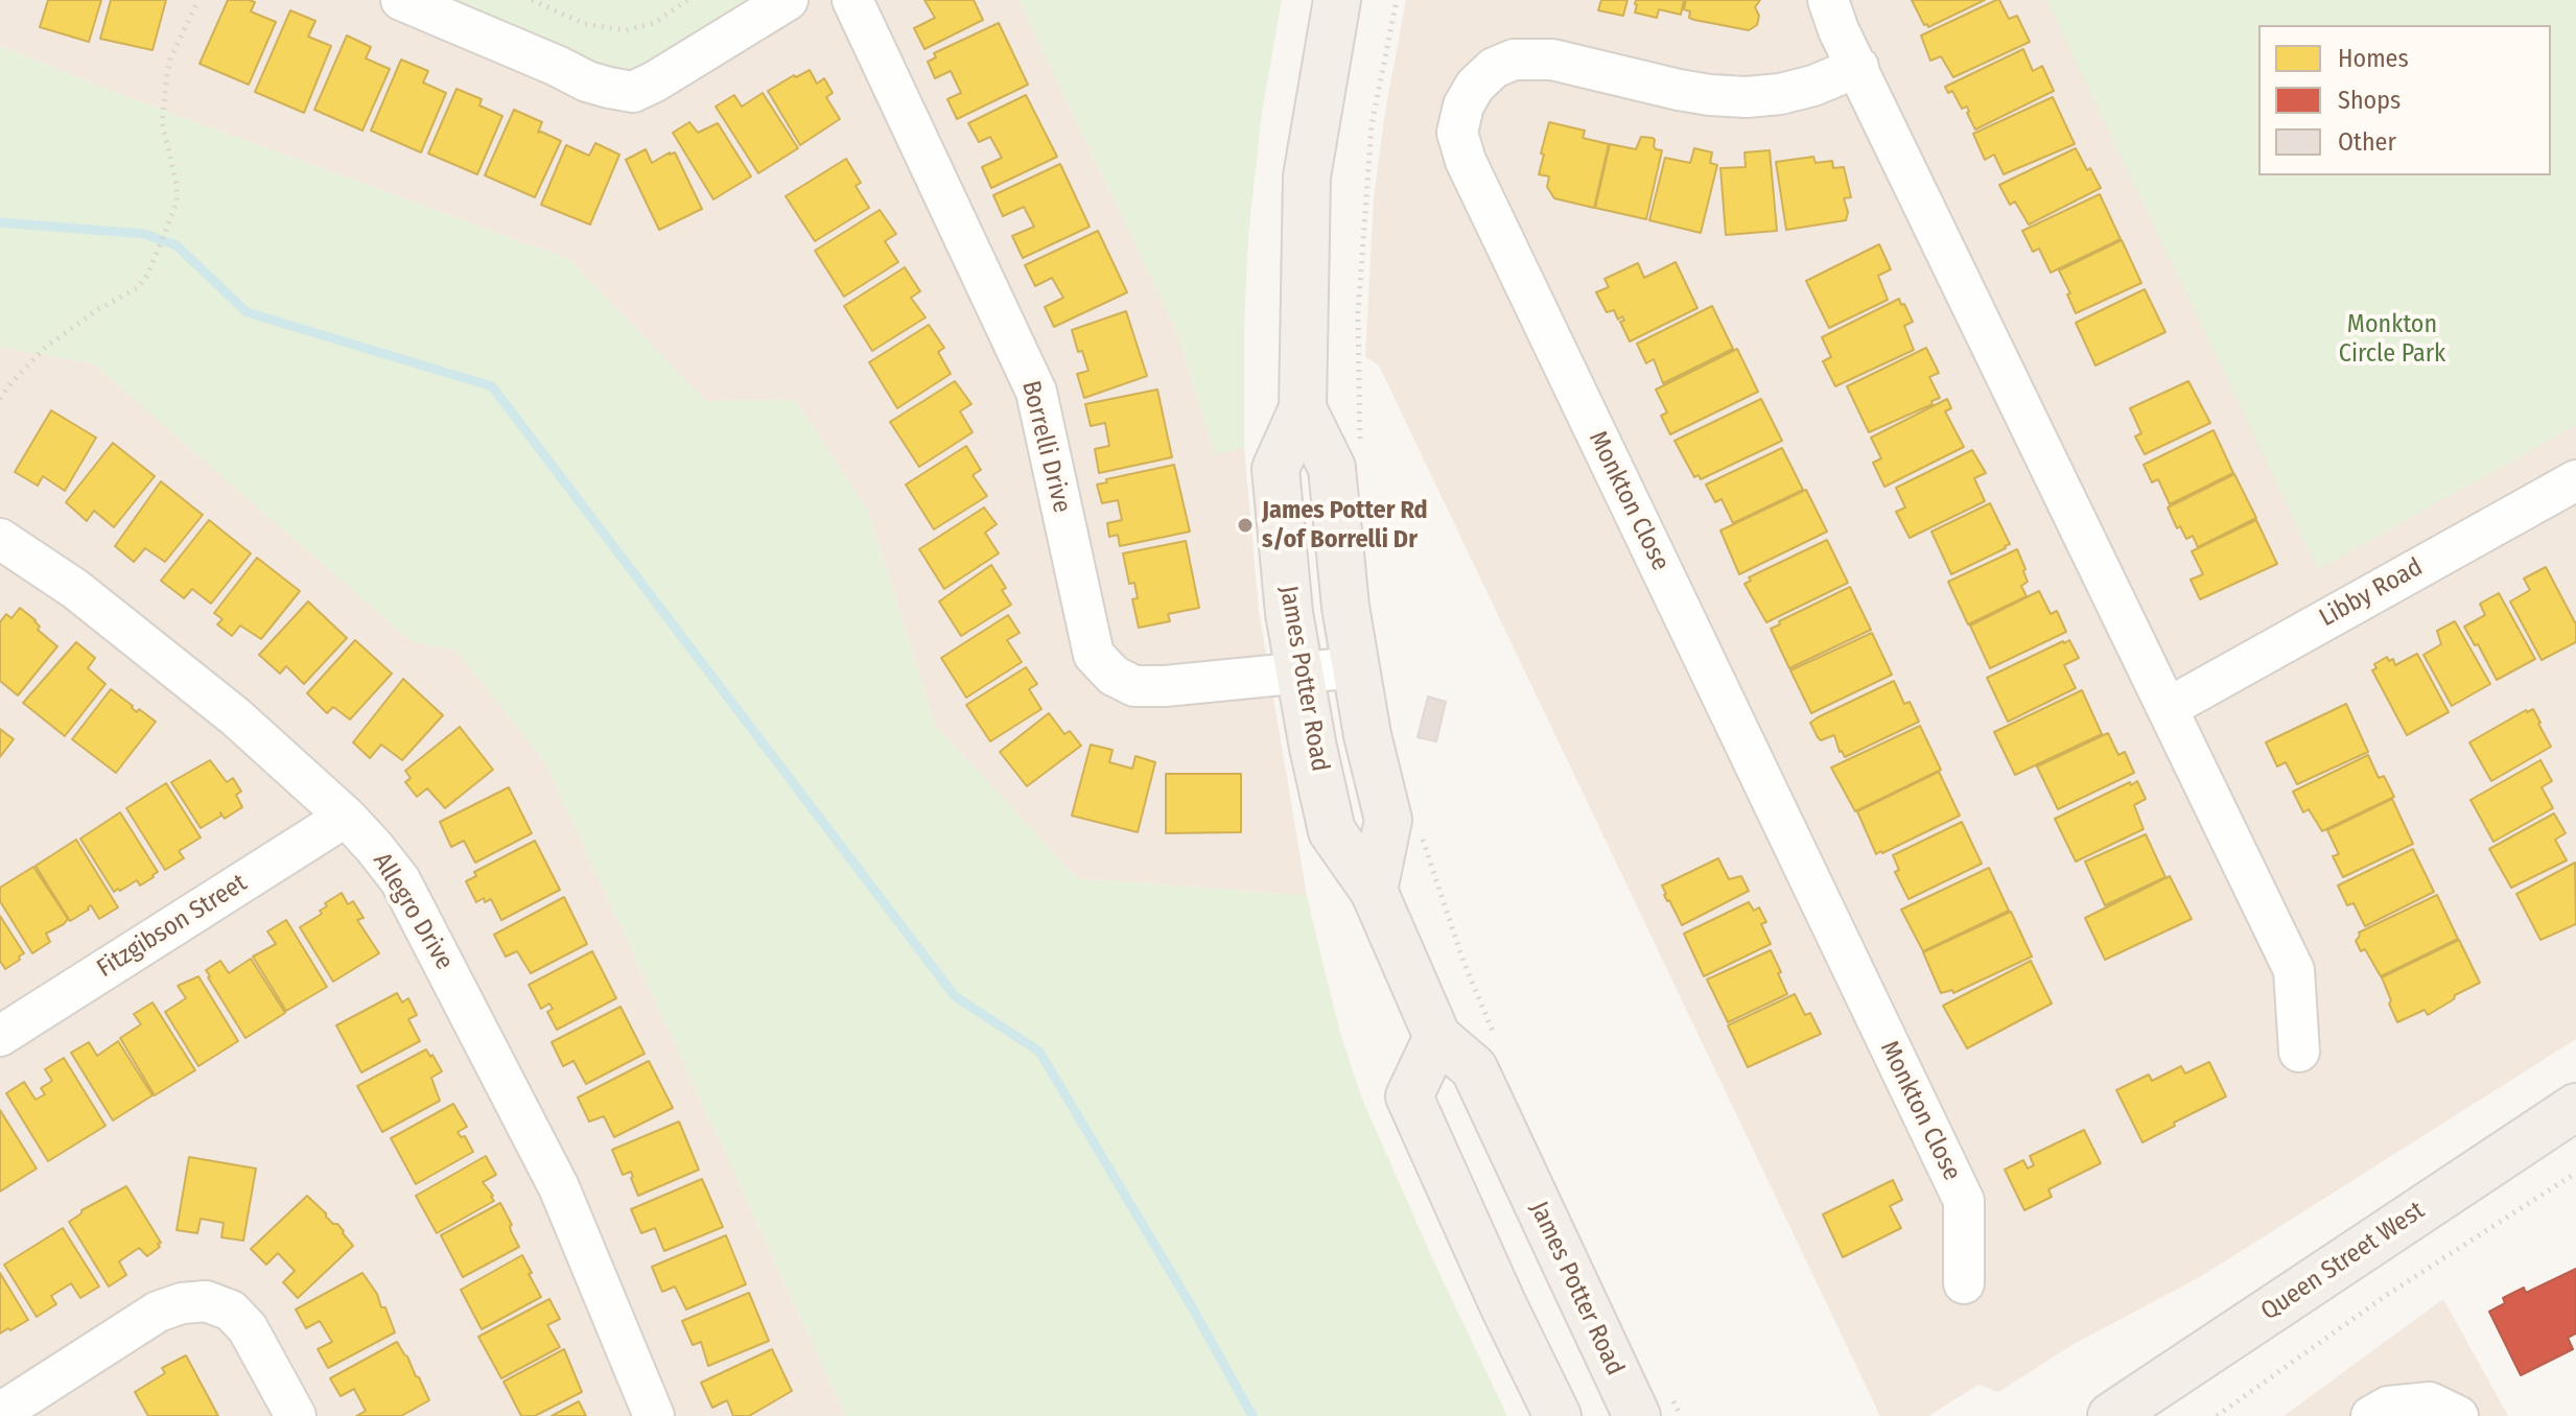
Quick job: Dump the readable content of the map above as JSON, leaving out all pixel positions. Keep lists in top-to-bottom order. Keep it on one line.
{"streets":{"main road":["James Potter Road","Queen Street West"],"street":["Borrelli Drive","Monkton Close","Libby Road","Allegro Drive","Fitzgibson Street"]},"crossings":[["Borrelli Drive","James Potter Road"],["Allegro Drive","Fitzgibson Street"]],"parks":["Monkton Circle Park"],"places":["James Potter Rd s/of Borrelli Dr"],"legend":["Homes","Shops","Other"]}
